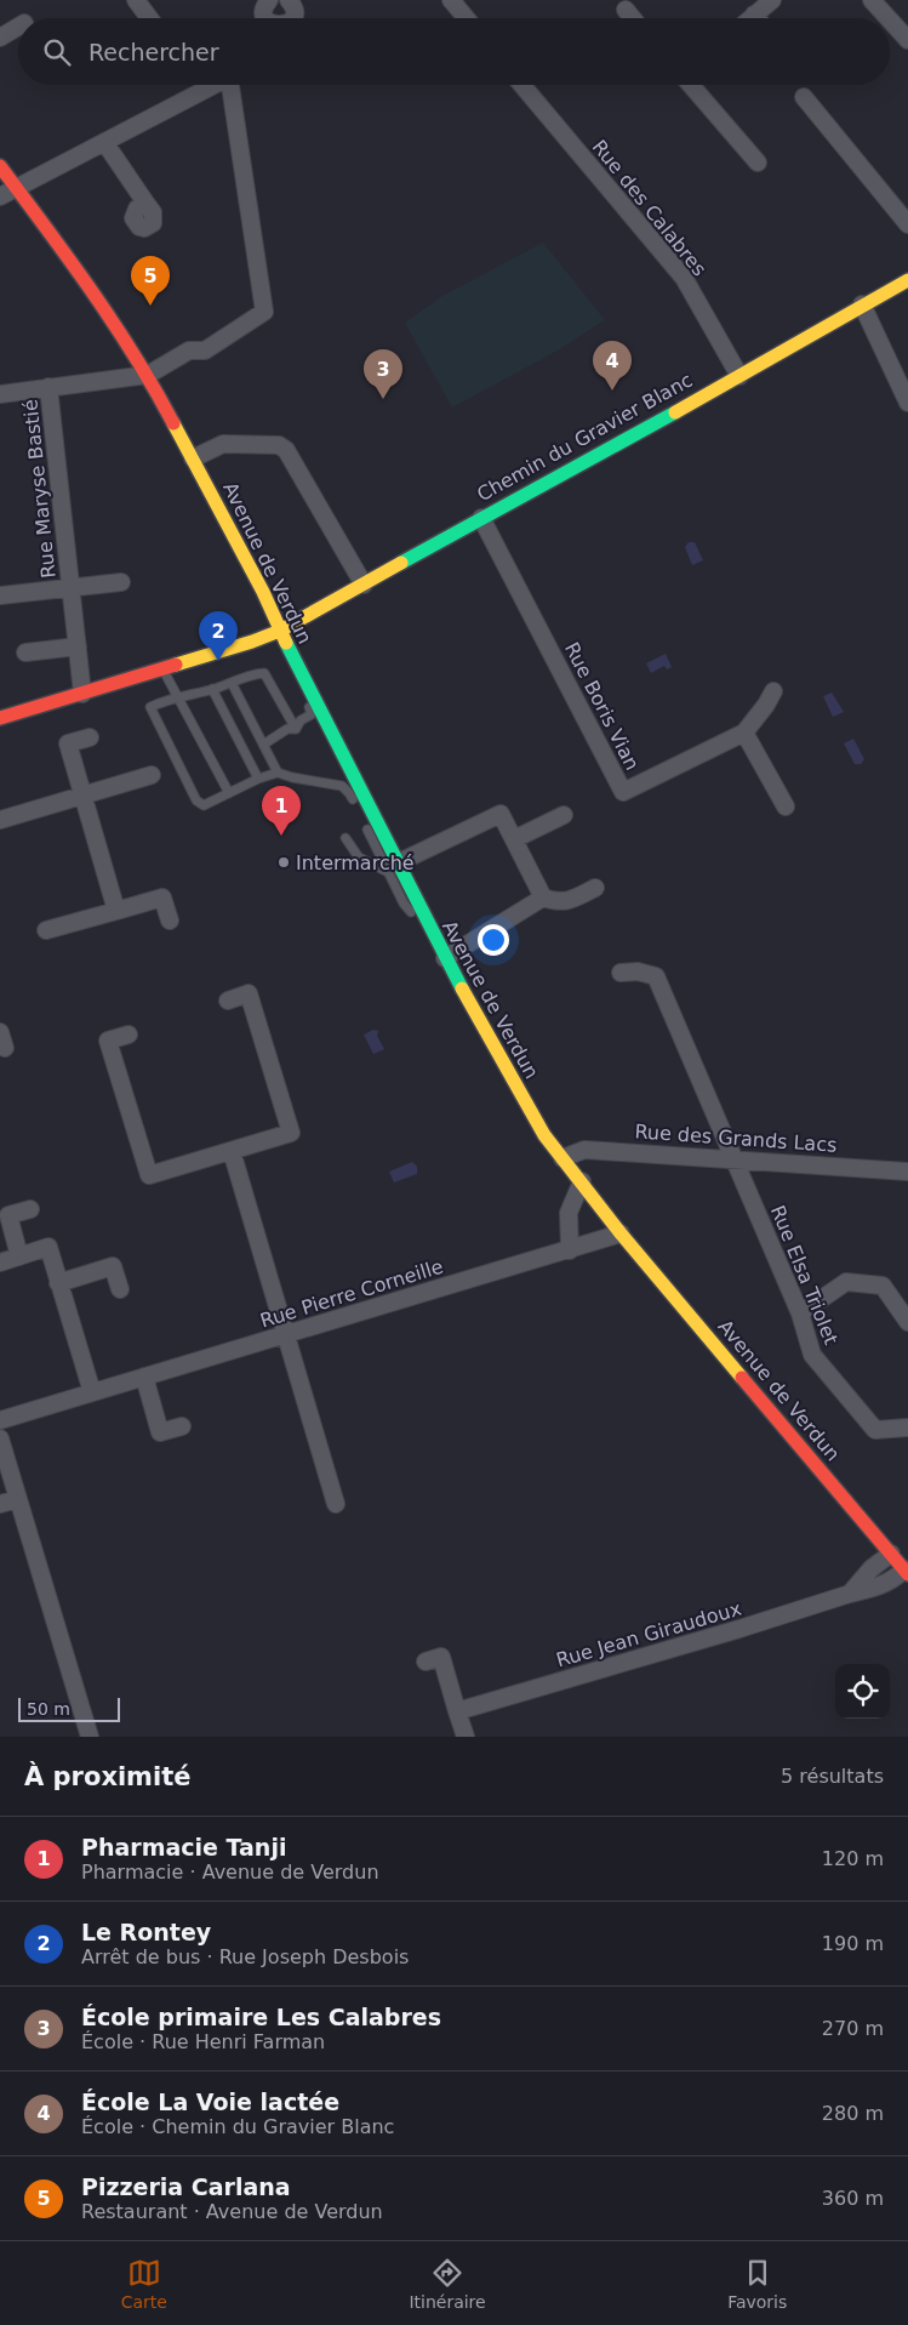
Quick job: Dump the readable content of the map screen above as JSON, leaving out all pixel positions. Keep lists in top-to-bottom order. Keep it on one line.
{"streets":{"main road":["Chemin du Gravier Blanc","Avenue de Verdun"],"street":["Rue des Calabres","Rue Maryse Bastié","Rue Boris Vian","Rue des Grands Lacs","Rue Elsa Triolet","Rue Pierre Corneille","Rue Jean Giraudoux"]},"crossings":[["Rue des Calabres","Chemin du Gravier Blanc"],["Chemin du Gravier Blanc","Rue Maryse Bastié"],["Chemin du Gravier Blanc","Avenue de Verdun"],["Chemin du Gravier Blanc","Rue Boris Vian"],["Avenue de Verdun","Rue des Grands Lacs"],["Avenue de Verdun","Rue Pierre Corneille"],["Avenue de Verdun","Rue Jean Giraudoux"],["Rue des Grands Lacs","Rue Elsa Triolet"]],"places":["Intermarché"],"scale_bar":"50 m","page":{"search":"Rechercher","pins":["5","4","3","2","1"],"scale":"50 m","heading":["À proximité","5 résultats"],"list":[{"mark":"1","name":"Pharmacie Tanji","note":"Pharmacie · Avenue de Verdun","value":"120 m"},{"mark":"2","name":"Le Rontey","note":"Arrêt de bus · Rue Joseph Desbois","value":"190 m"},{"mark":"3","name":"École primaire Les Calabres","note":"École · Rue Henri Farman","value":"270 m"},{"mark":"4","name":"École La Voie lactée","note":"École · Chemin du Gravier Blanc","value":"280 m"},{"mark":"5","name":"Pizzeria Carlana","note":"Restaurant · Avenue de Verdun","value":"360 m"}],"nav":["Carte","Itinéraire","Favoris"]}}
